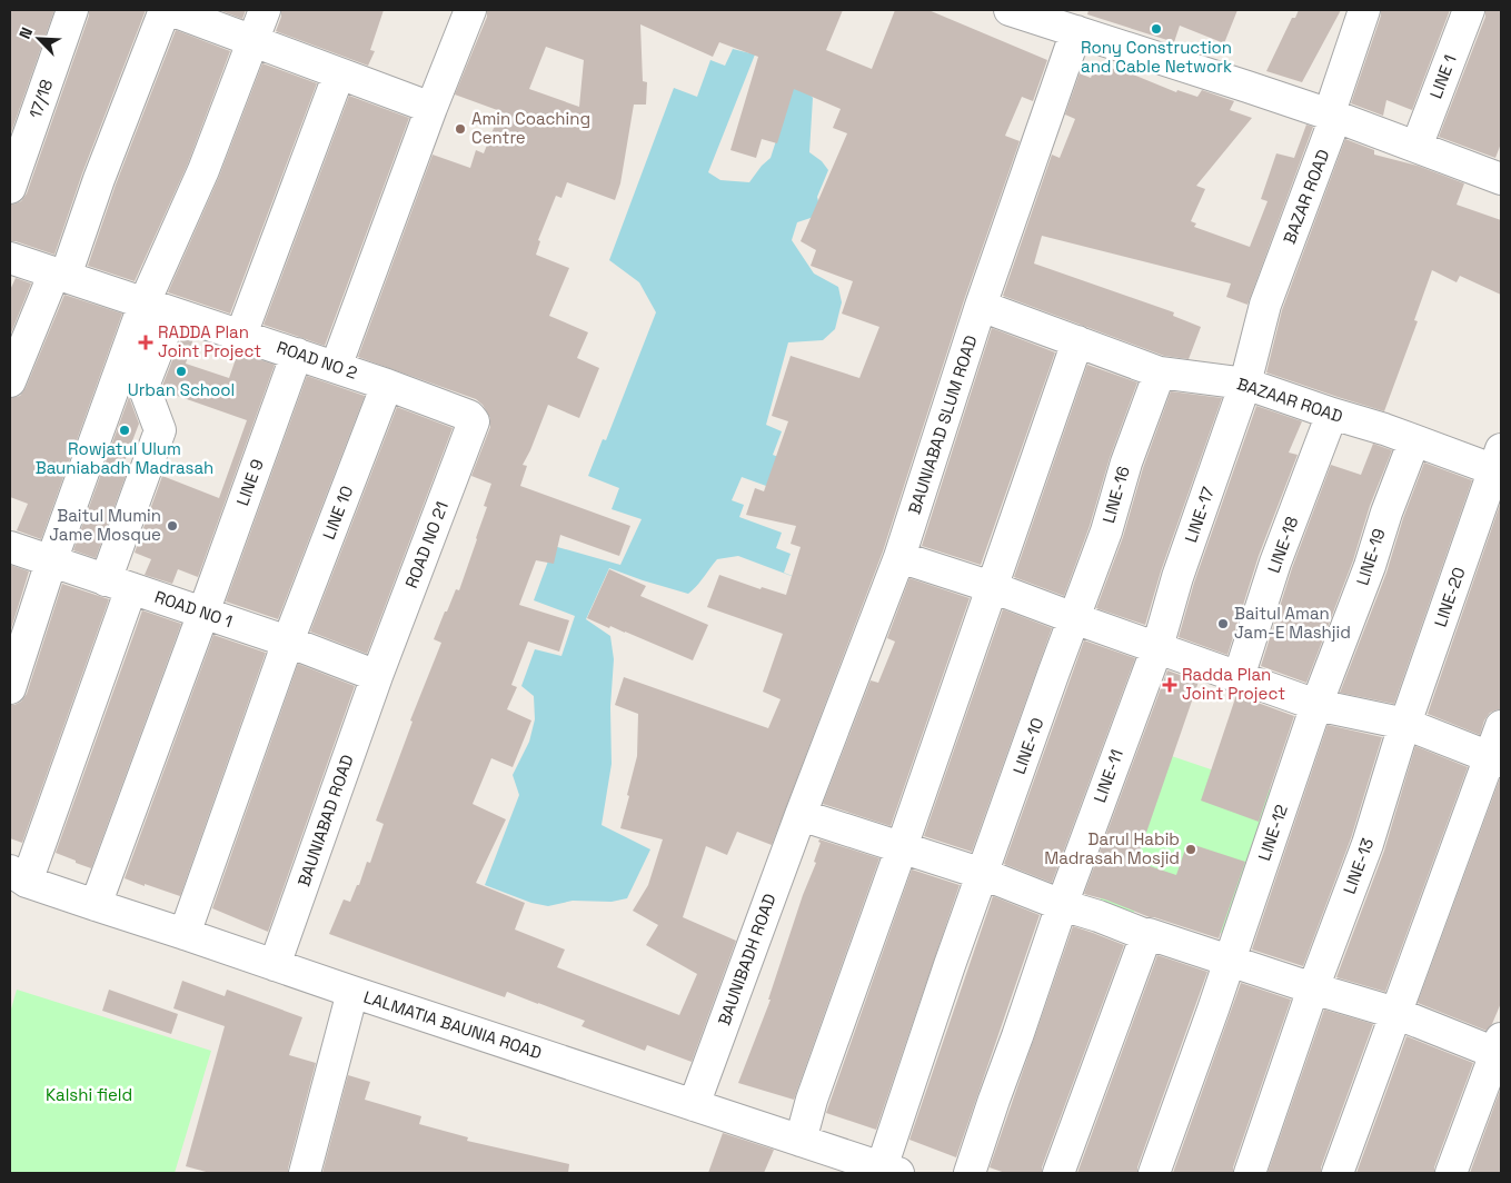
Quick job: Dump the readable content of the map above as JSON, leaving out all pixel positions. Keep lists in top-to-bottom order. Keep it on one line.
{"streets":{"street":["LINE 1","17/18","BAZAR ROAD","ROAD NO 2","BAZAAR ROAD","BAUNIABAD SLUM ROAD","LINE 9","LINE-16","LINE 10","LINE-17","ROAD NO 21","LINE-18","LINE-19","LINE-20","ROAD NO 1","LINE-10","LINE-11","BAUNIABAD ROAD","LINE-12","LINE-13","BAUNIBADH ROAD","LALMATIA BAUNIA ROAD"]},"crossings":[["BAZAR ROAD","BAZAAR ROAD"],["BAZAR ROAD","LINE-17"],["ROAD NO 2","LINE 9"],["ROAD NO 2","LINE 10"],["ROAD NO 2","ROAD NO 21"],["BAZAAR ROAD","BAUNIABAD SLUM ROAD"],["BAZAAR ROAD","LINE-16"],["BAZAAR ROAD","LINE-17"],["BAZAAR ROAD","LINE-18"],["BAZAAR ROAD","LINE-19"],["BAZAAR ROAD","LINE-20"],["BAUNIABAD SLUM ROAD","BAUNIBADH ROAD"],["LINE 9","ROAD NO 1"],["LINE 9","LALMATIA BAUNIA ROAD"],["LINE-16","LINE-10"],["LINE 10","ROAD NO 1"],["LINE 10","LALMATIA BAUNIA ROAD"],["LINE-17","LINE-11"],["ROAD NO 21","ROAD NO 1"],["ROAD NO 21","BAUNIABAD ROAD"],["LINE-19","LINE-12"],["LINE-20","LINE-13"],["ROAD NO 1","BAUNIABAD ROAD"],["LINE-10","LALMATIA BAUNIA ROAD"],["BAUNIABAD ROAD","LALMATIA BAUNIA ROAD"],["BAUNIBADH ROAD","LALMATIA BAUNIA ROAD"]],"parks":["Kalshi field"],"places":{"other":["Rony Construction and Cable Network","Amin Coaching Centre","Urban School","Rowjatul Ulum Bauniabadh Madrasah","Baitul Mumin Jame Mosque","Baitul Aman Jam-E Mashjid","Darul Habib Madrasah Mosjid"],"health":["RADDA Plan Joint Project","Radda Plan Joint Project"]},"north":"top left"}
